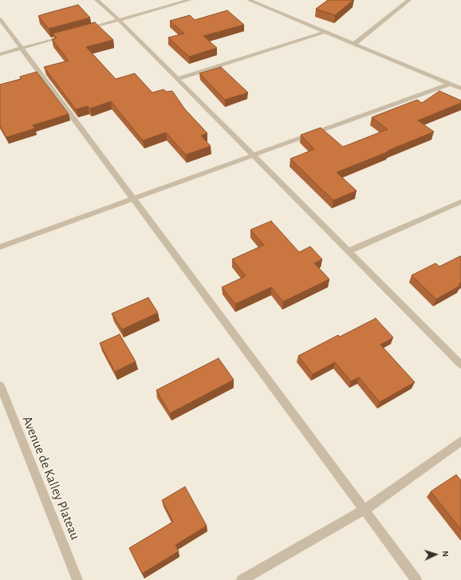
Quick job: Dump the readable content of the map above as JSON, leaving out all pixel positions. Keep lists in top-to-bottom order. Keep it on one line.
{"streets":{"street":["Avenue de Kalley Plateau"]},"north":"right"}
